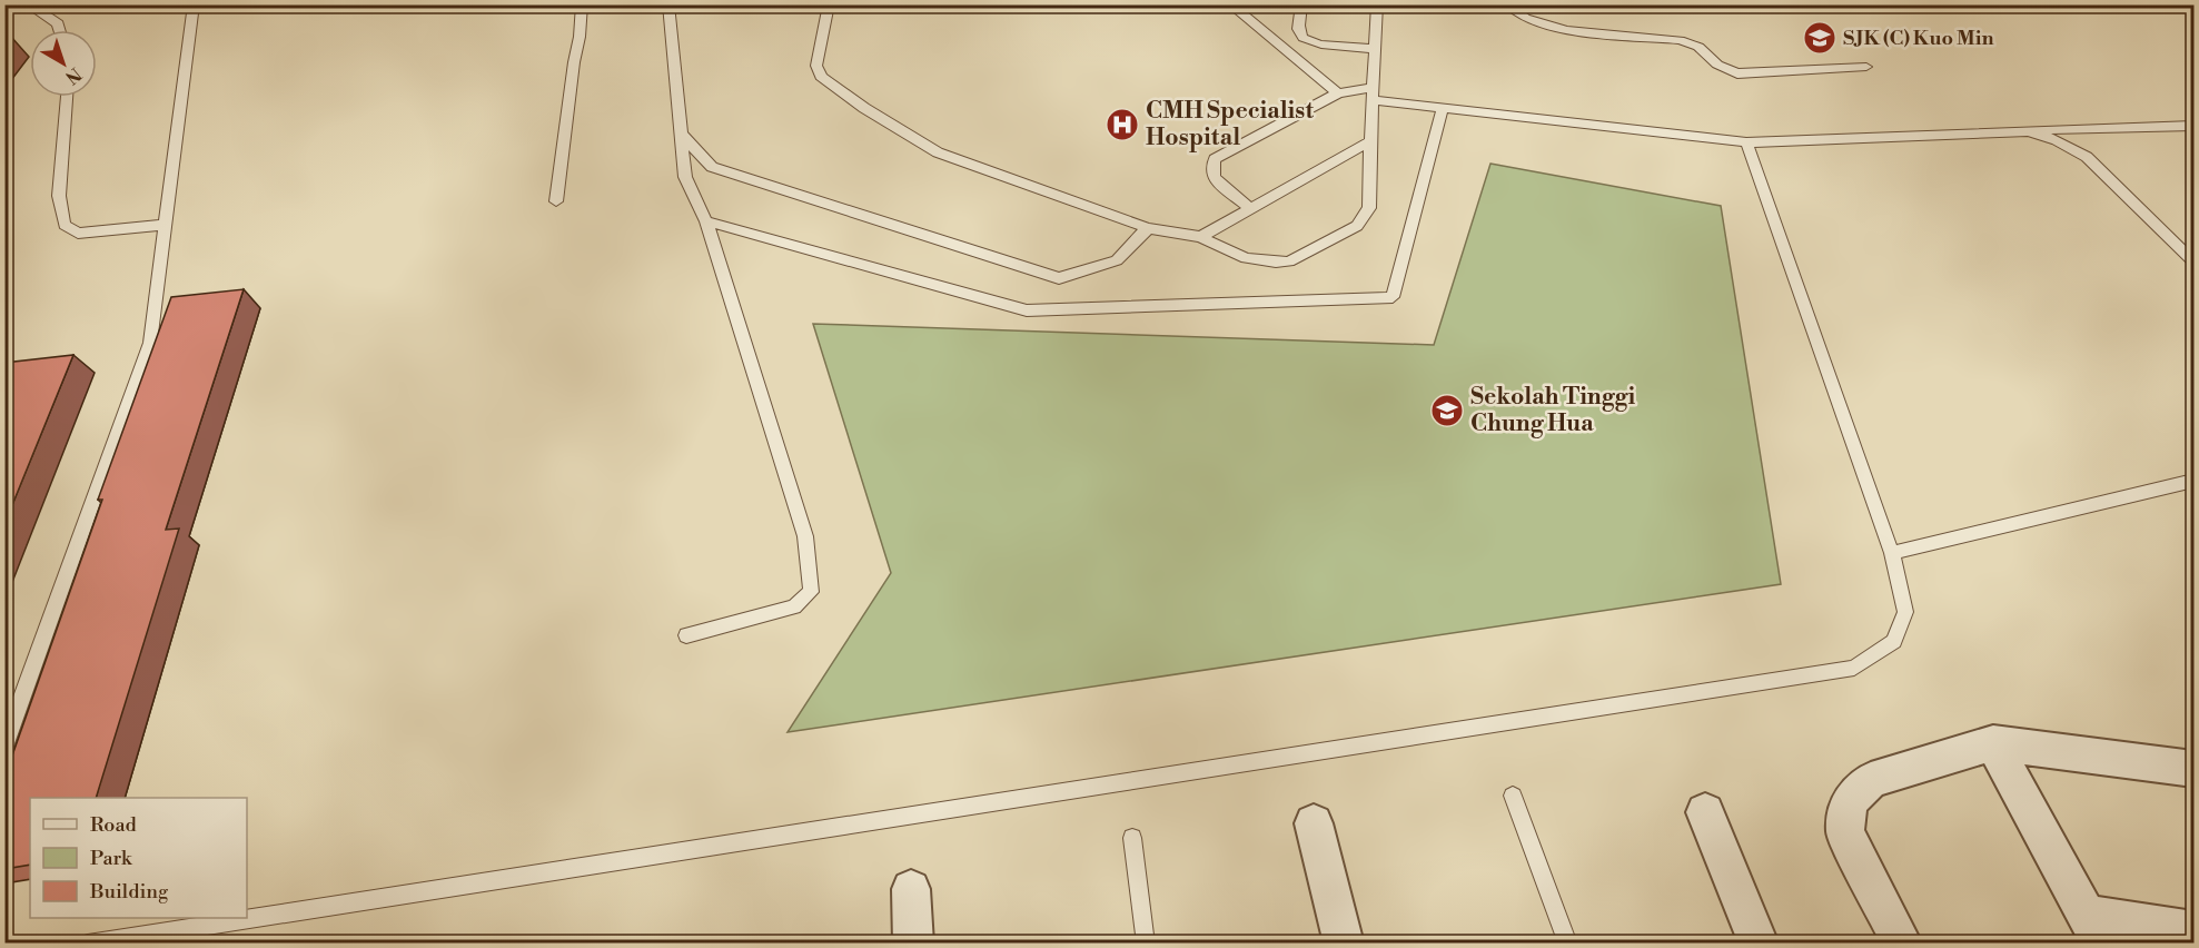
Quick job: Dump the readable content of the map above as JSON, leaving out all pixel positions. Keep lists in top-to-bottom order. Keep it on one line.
{"places":{"school or university":["SJK (C) Kuo Min","Sekolah Tinggi Chung Hua"],"hospital":["CMH Specialist Hospital"]},"legend":["Road","Park","Building"],"north":"bottom right"}
